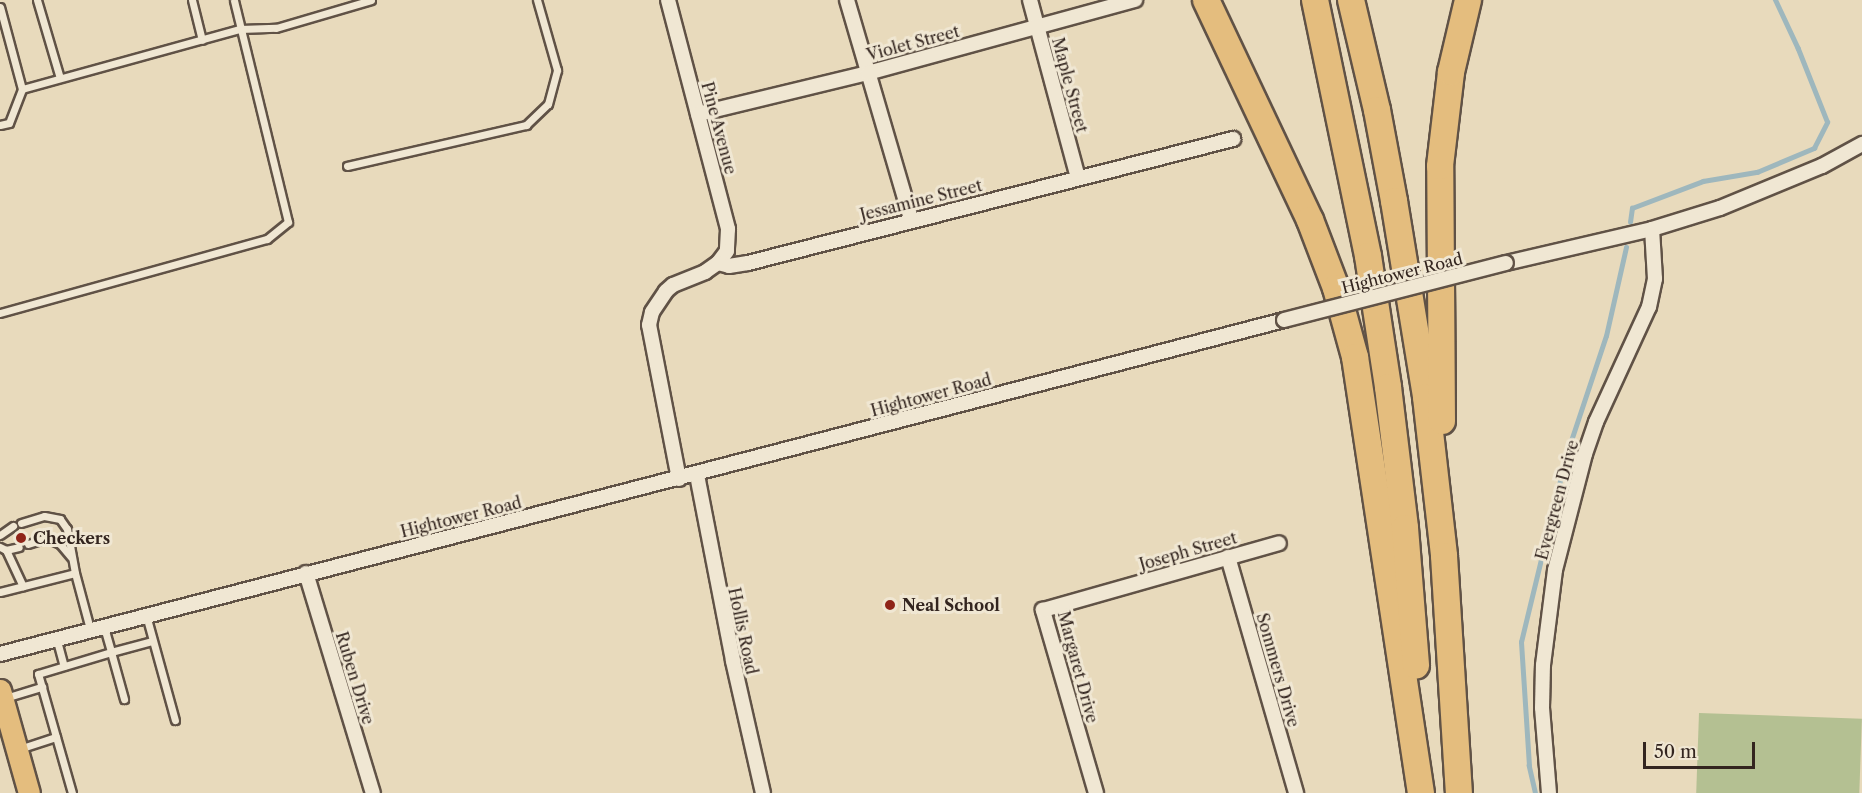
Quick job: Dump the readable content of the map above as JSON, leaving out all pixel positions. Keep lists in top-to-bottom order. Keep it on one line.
{"streets":{"street":["Violet Street","Maple Street","Pine Avenue","Jessamine Street","Hightower Road","Evergreen Drive","Joseph Street","Hollis Road","Margaret Drive","Sommers Drive","Ruben Drive"]},"crossings":[["Violet Street","Maple Street"],["Violet Street","Pine Avenue"],["Maple Street","Jessamine Street"],["Pine Avenue","Jessamine Street"],["Jessamine Street","Hightower Road"],["Hightower Road","Evergreen Drive"],["Hightower Road","Hollis Road"],["Hightower Road","Ruben Drive"],["Joseph Street","Margaret Drive"],["Joseph Street","Sommers Drive"]],"places":["Checkers","Neal School"],"scale_bar":"50 m"}
